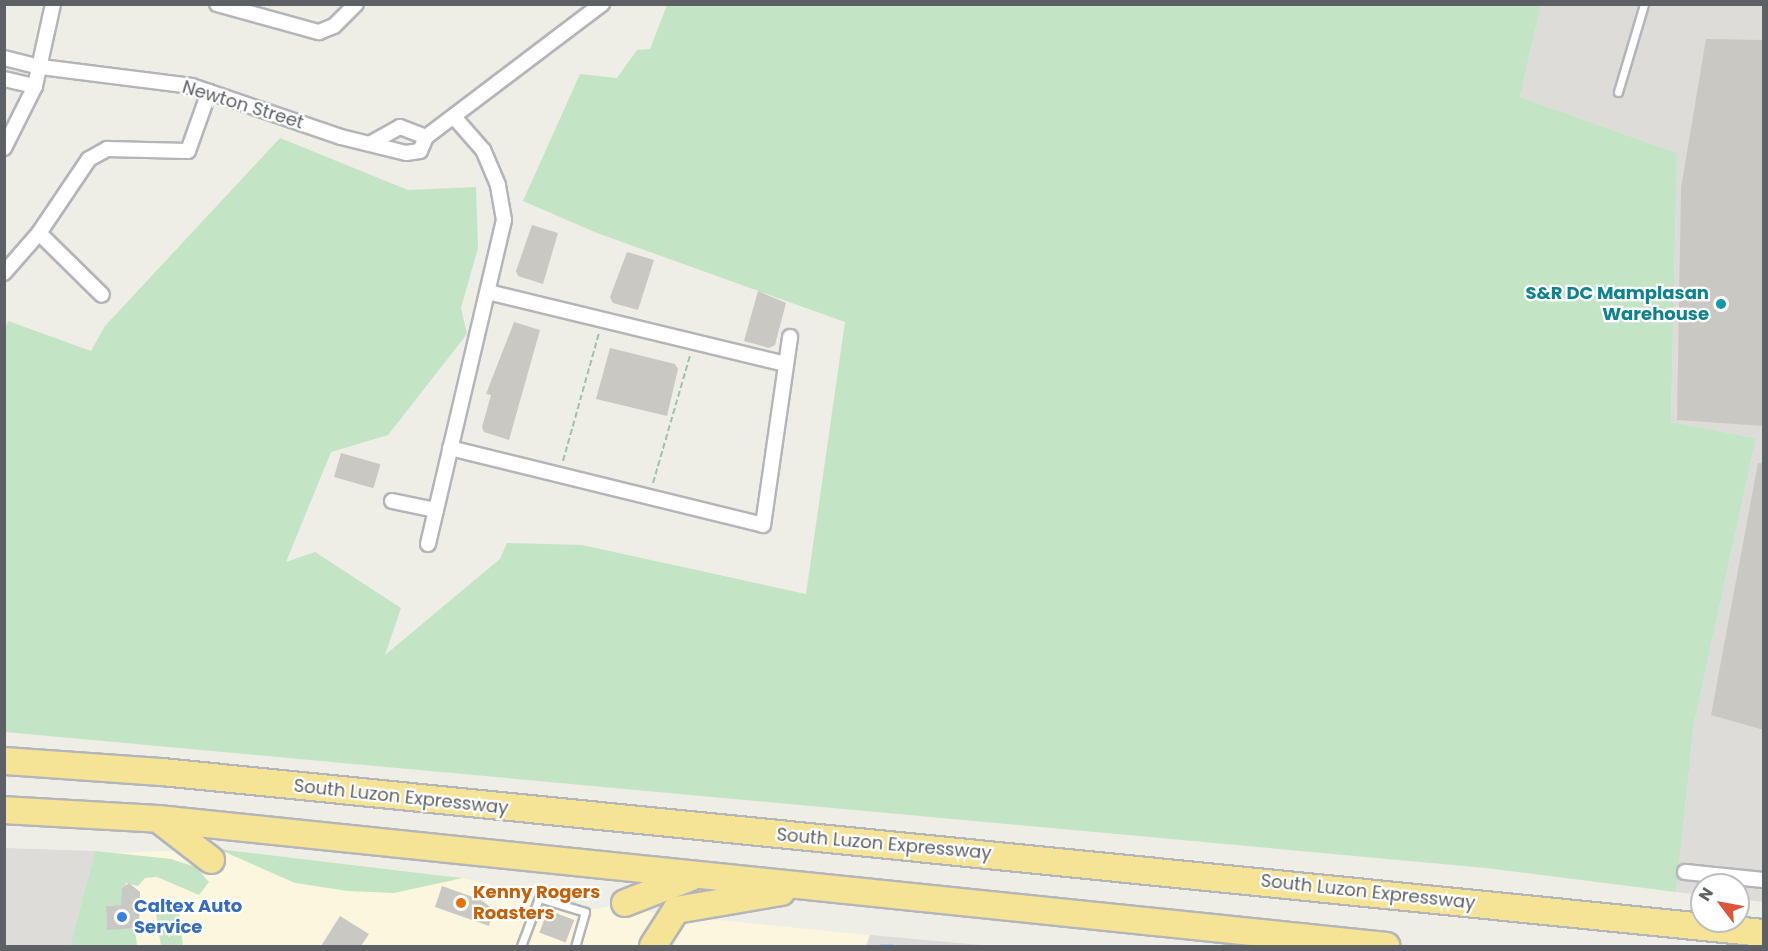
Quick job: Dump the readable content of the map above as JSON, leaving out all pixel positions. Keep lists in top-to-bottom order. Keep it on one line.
{"streets":{"highway":["South Luzon Expressway"],"street":["Newton Street"]},"places":["S&R DC Mamplasan Warehouse","Kenny Rogers Roasters","Caltex Auto Service"],"north":"top left"}
